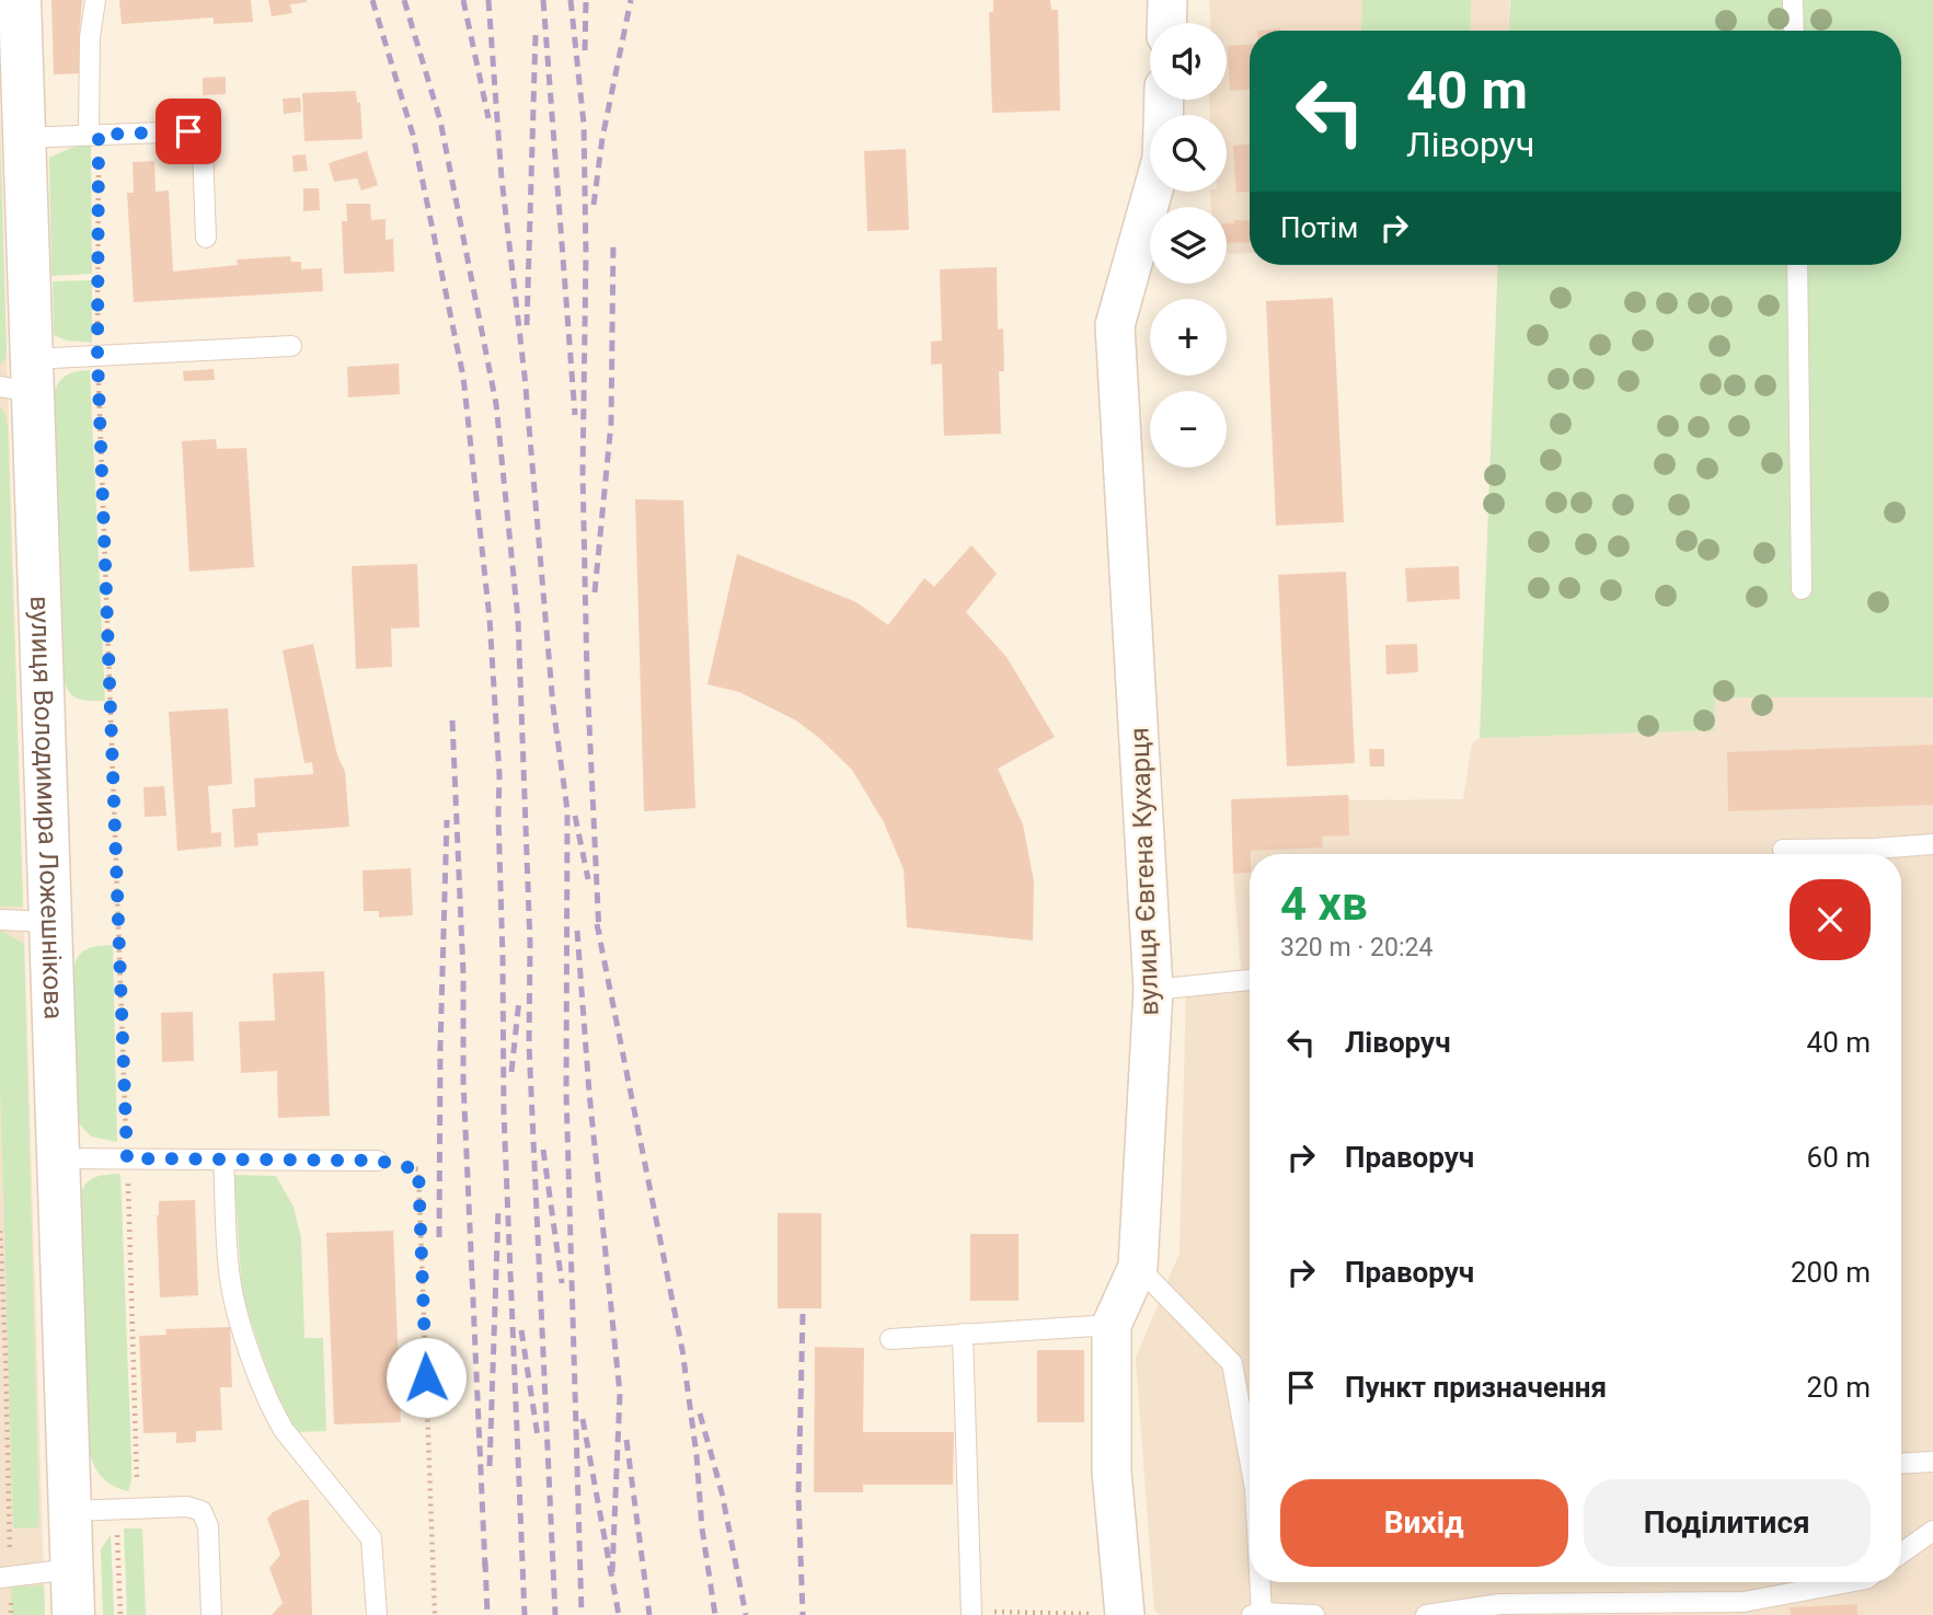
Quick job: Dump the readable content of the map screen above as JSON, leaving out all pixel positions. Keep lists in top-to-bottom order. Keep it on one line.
{"streets":{"street":["вулиця Володимира Ложешнікова","вулиця Євгена Кухарця"]},"page":{"map_buttons":["+","−"],"turn":["40 m","Ліворуч"],"then":"Потім","heading":["4 хв","320 m · 20:24"],"list":[{"name":"Ліворуч","value":"40 m"},{"name":"Праворуч","value":"60 m"},{"name":"Праворуч","value":"200 m"},{"name":"Пункт призначення","value":"20 m"}],"buttons":["Вихід","Поділитися"]}}
